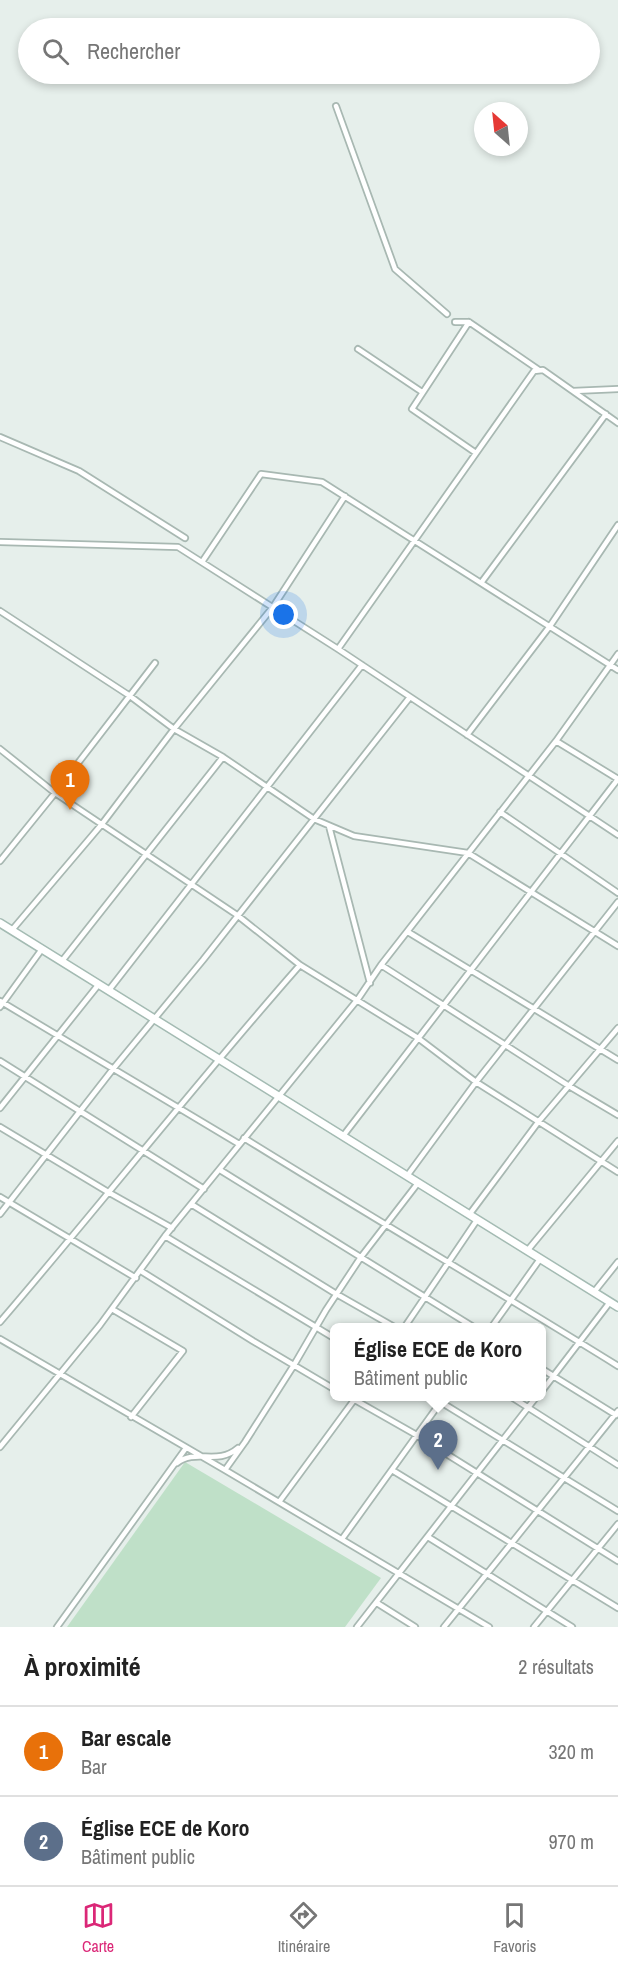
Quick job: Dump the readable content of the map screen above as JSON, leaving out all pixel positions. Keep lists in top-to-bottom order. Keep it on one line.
{"north":"top left","page":{"search":"Rechercher","pins":["1","2"],"popup":["Église ECE de Koro","Bâtiment public"],"heading":["À proximité","2 résultats"],"list":[{"mark":"1","name":"Bar escale","note":"Bar","value":"320 m"},{"mark":"2","name":"Église ECE de Koro","note":"Bâtiment public","value":"970 m"}],"nav":["Carte","Itinéraire","Favoris"]}}
